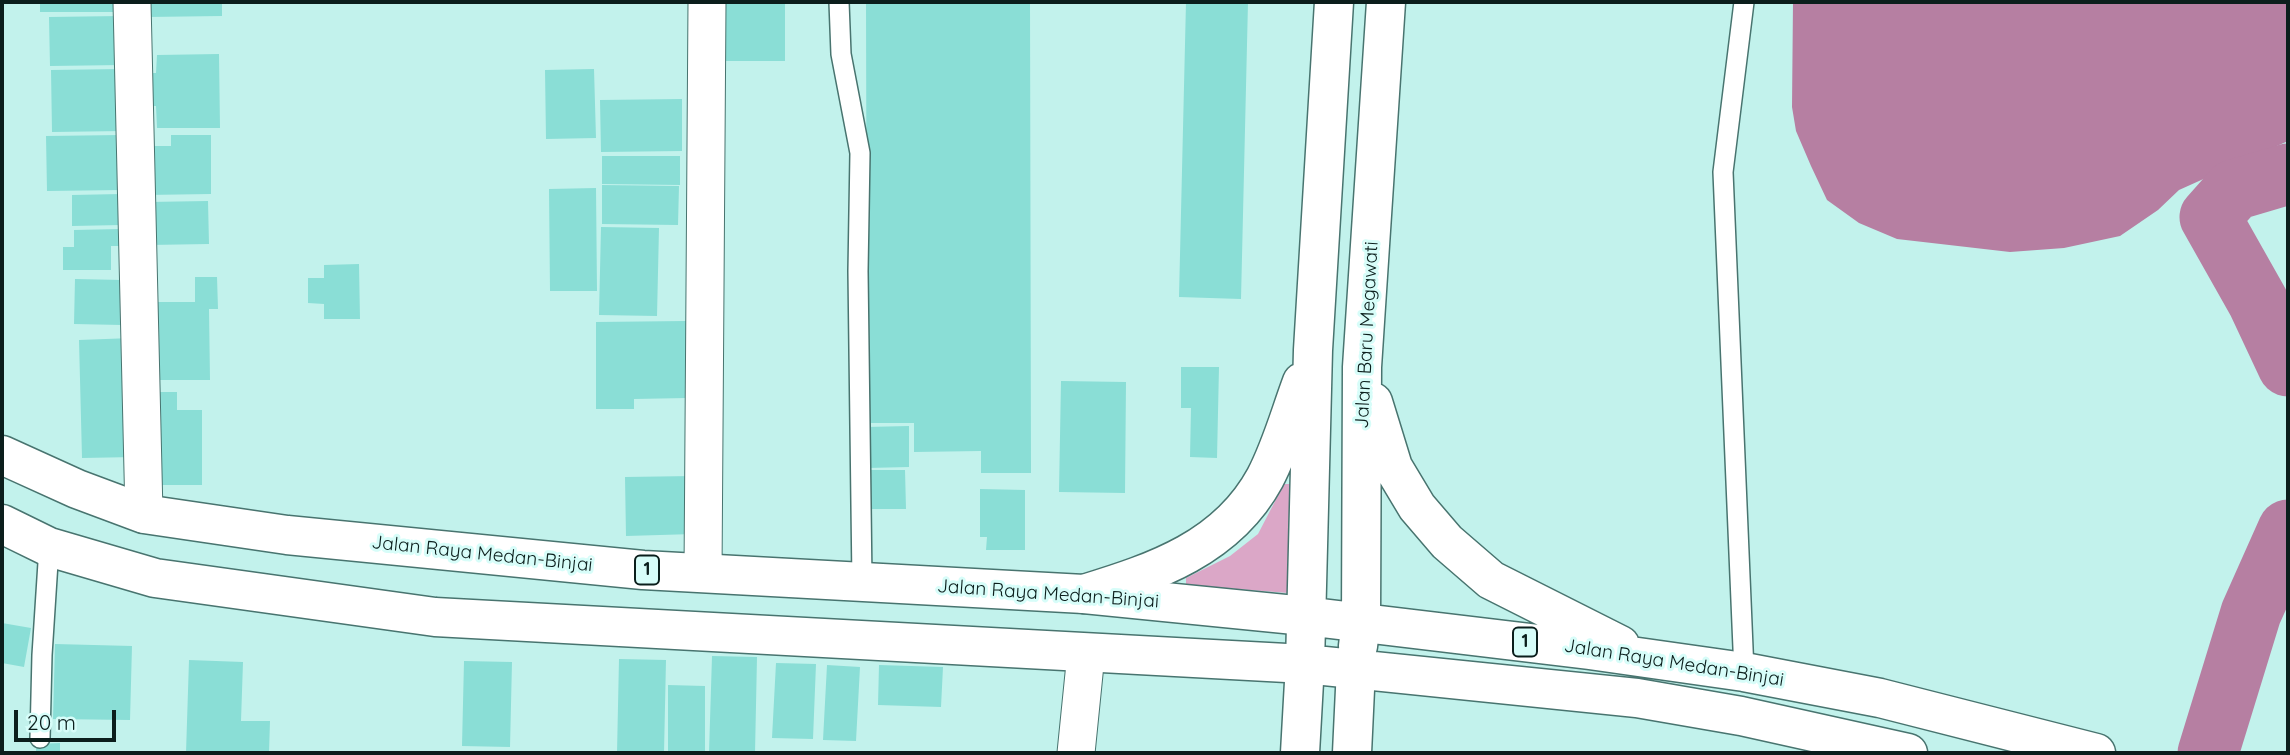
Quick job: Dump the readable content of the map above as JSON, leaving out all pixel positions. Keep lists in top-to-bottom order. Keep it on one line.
{"streets":{"main road":["Jalan Baru Megawati","Jalan Raya Medan-Binjai","1"]},"crossings":[["Jalan Baru Megawati","Jalan Raya Medan-Binjai"],["Jalan Baru Megawati","1"]],"scale_bar":"20 m"}
